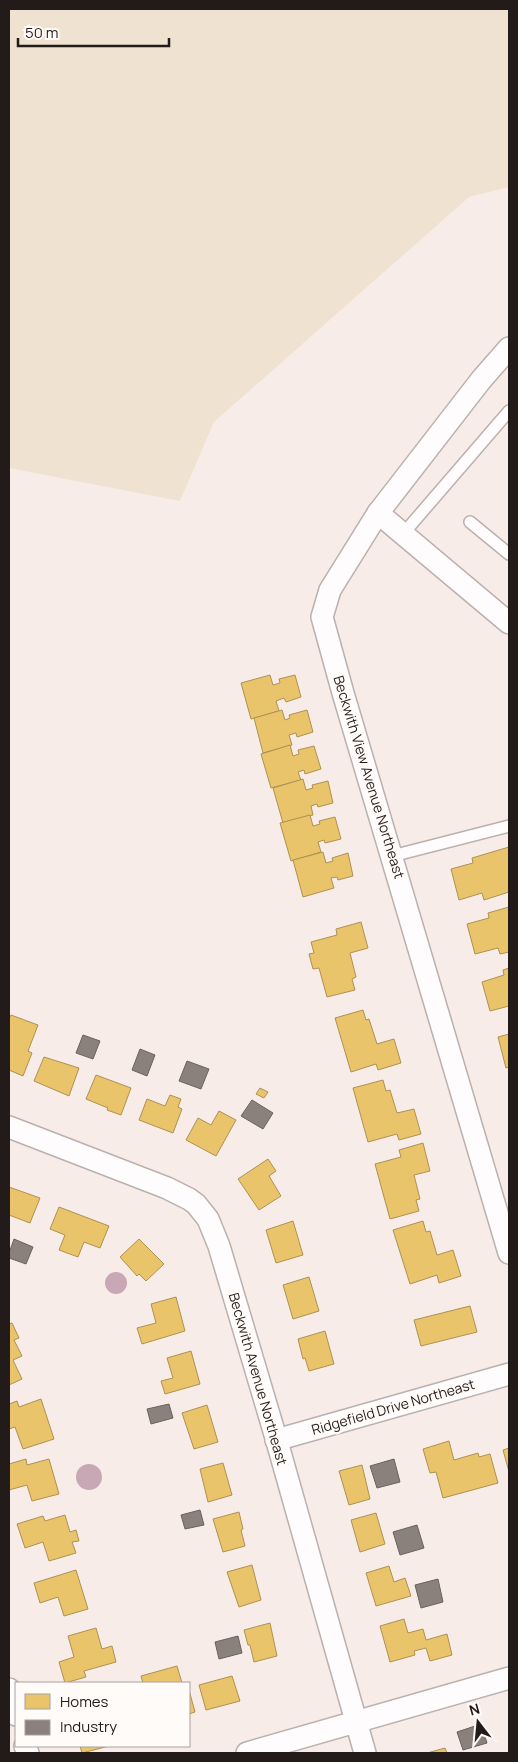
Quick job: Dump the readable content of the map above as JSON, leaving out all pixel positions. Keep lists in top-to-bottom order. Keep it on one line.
{"streets":{"street":["Beckwith View Avenue Northeast","Beckwith Avenue Northeast","Ridgefield Drive Northeast"]},"crossings":[["Beckwith Avenue Northeast","Ridgefield Drive Northeast"]],"legend":["Homes","Industry"],"scale_bar":"50 m","north":"top"}
